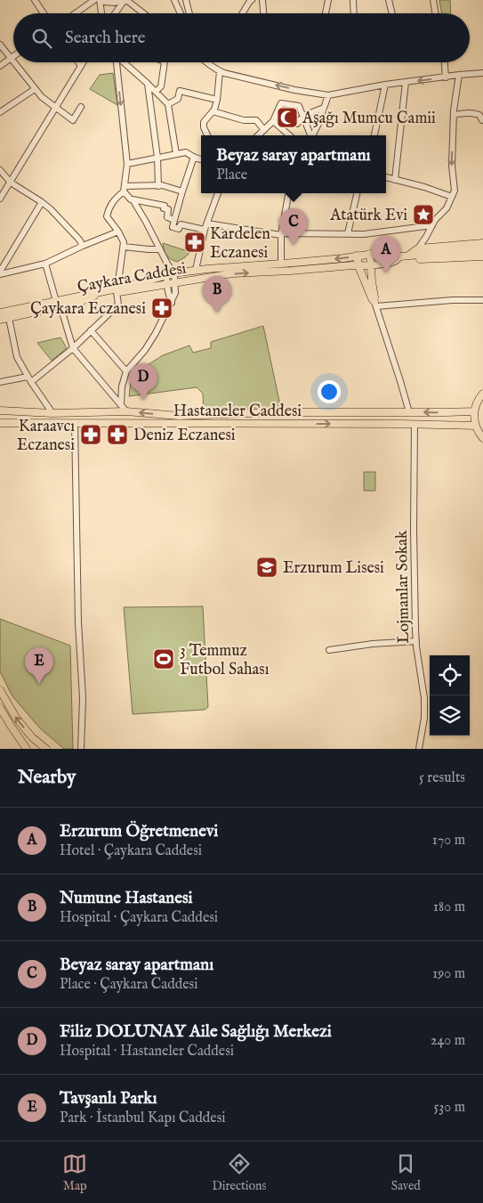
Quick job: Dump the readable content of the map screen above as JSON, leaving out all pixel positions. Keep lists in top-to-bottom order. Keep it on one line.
{"streets":{"main road":["Çaykara Caddesi","Hastaneler Caddesi"],"street":["Lojmanlar Sokak"]},"crossings":[["Hastaneler Caddesi","Lojmanlar Sokak"]],"places":{"mosque":["Aşağı Mumcu Camii"],"place":["Atatürk Evi"],"pharmacy":["Kardelen Eczanesi","Çaykara Eczanesi","Karaavcı Eczanesi","Deniz Eczanesi"],"school or university":["Erzurum Lisesi"],"sports":["3 Temmuz Futbol Sahası"]},"page":{"search":"Search here","popup":["Beyaz saray apartmanı","Place"],"pins":["C","A","B","D","E"],"heading":["Nearby","5 results"],"list":[{"mark":"A","name":"Erzurum Öğretmenevi","note":"Hotel · Çaykara Caddesi","value":"170 m"},{"mark":"B","name":"Numune Hastanesi","note":"Hospital · Çaykara Caddesi","value":"180 m"},{"mark":"C","name":"Beyaz saray apartmanı","note":"Place · Çaykara Caddesi","value":"190 m"},{"mark":"D","name":"Filiz DOLUNAY Aile Sağlığı Merkezi","note":"Hospital · Hastaneler Caddesi","value":"240 m"},{"mark":"E","name":"Tavşanlı Parkı","note":"Park · İstanbul Kapı Caddesi","value":"530 m"}],"nav":["Map","Directions","Saved"]}}
